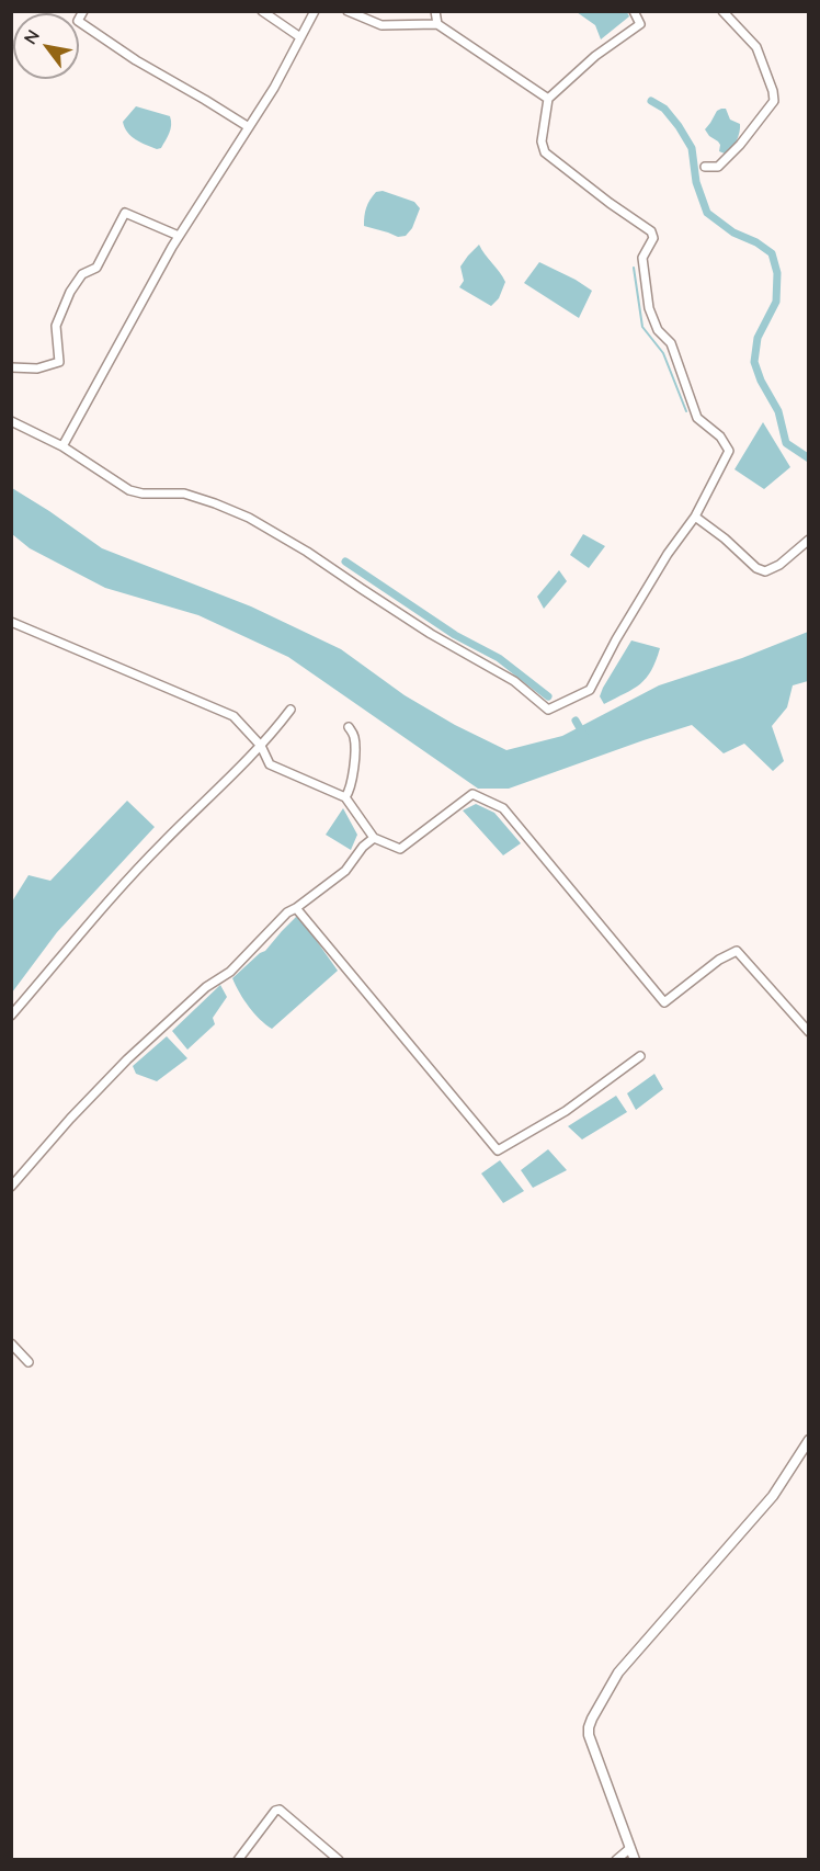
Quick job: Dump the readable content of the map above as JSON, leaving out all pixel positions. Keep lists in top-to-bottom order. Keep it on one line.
{"north":"top left"}
